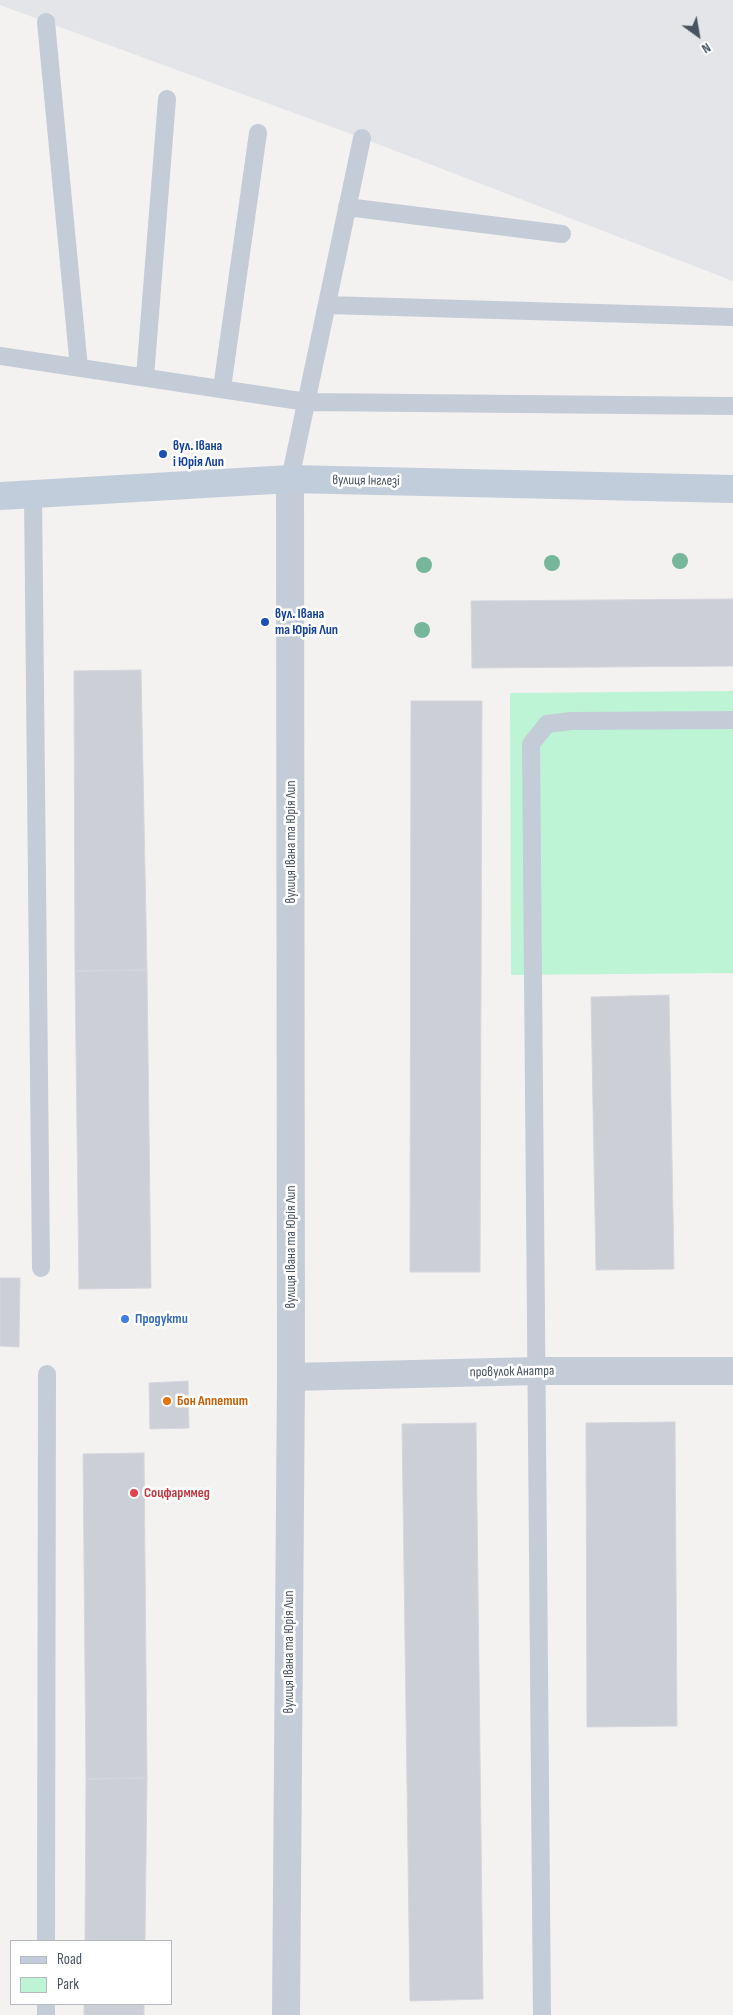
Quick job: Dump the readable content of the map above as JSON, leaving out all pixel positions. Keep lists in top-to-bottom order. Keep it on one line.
{"streets":{"main road":["вулиця Інглезі"],"street":["вулиця Івана та Юрія Лип","провулок Анатра"]},"crossings":[["вулиця Інглезі","вулиця Івана та Юрія Лип"],["вулиця Івана та Юрія Лип","провулок Анатра"]],"places":["вул. Івана і Юрія Лип","вул. Івана та Юрія Лип","Продукти","Бон Аппетит","Соцфарммед"],"legend":["Road","Park"],"north":"bottom right"}
